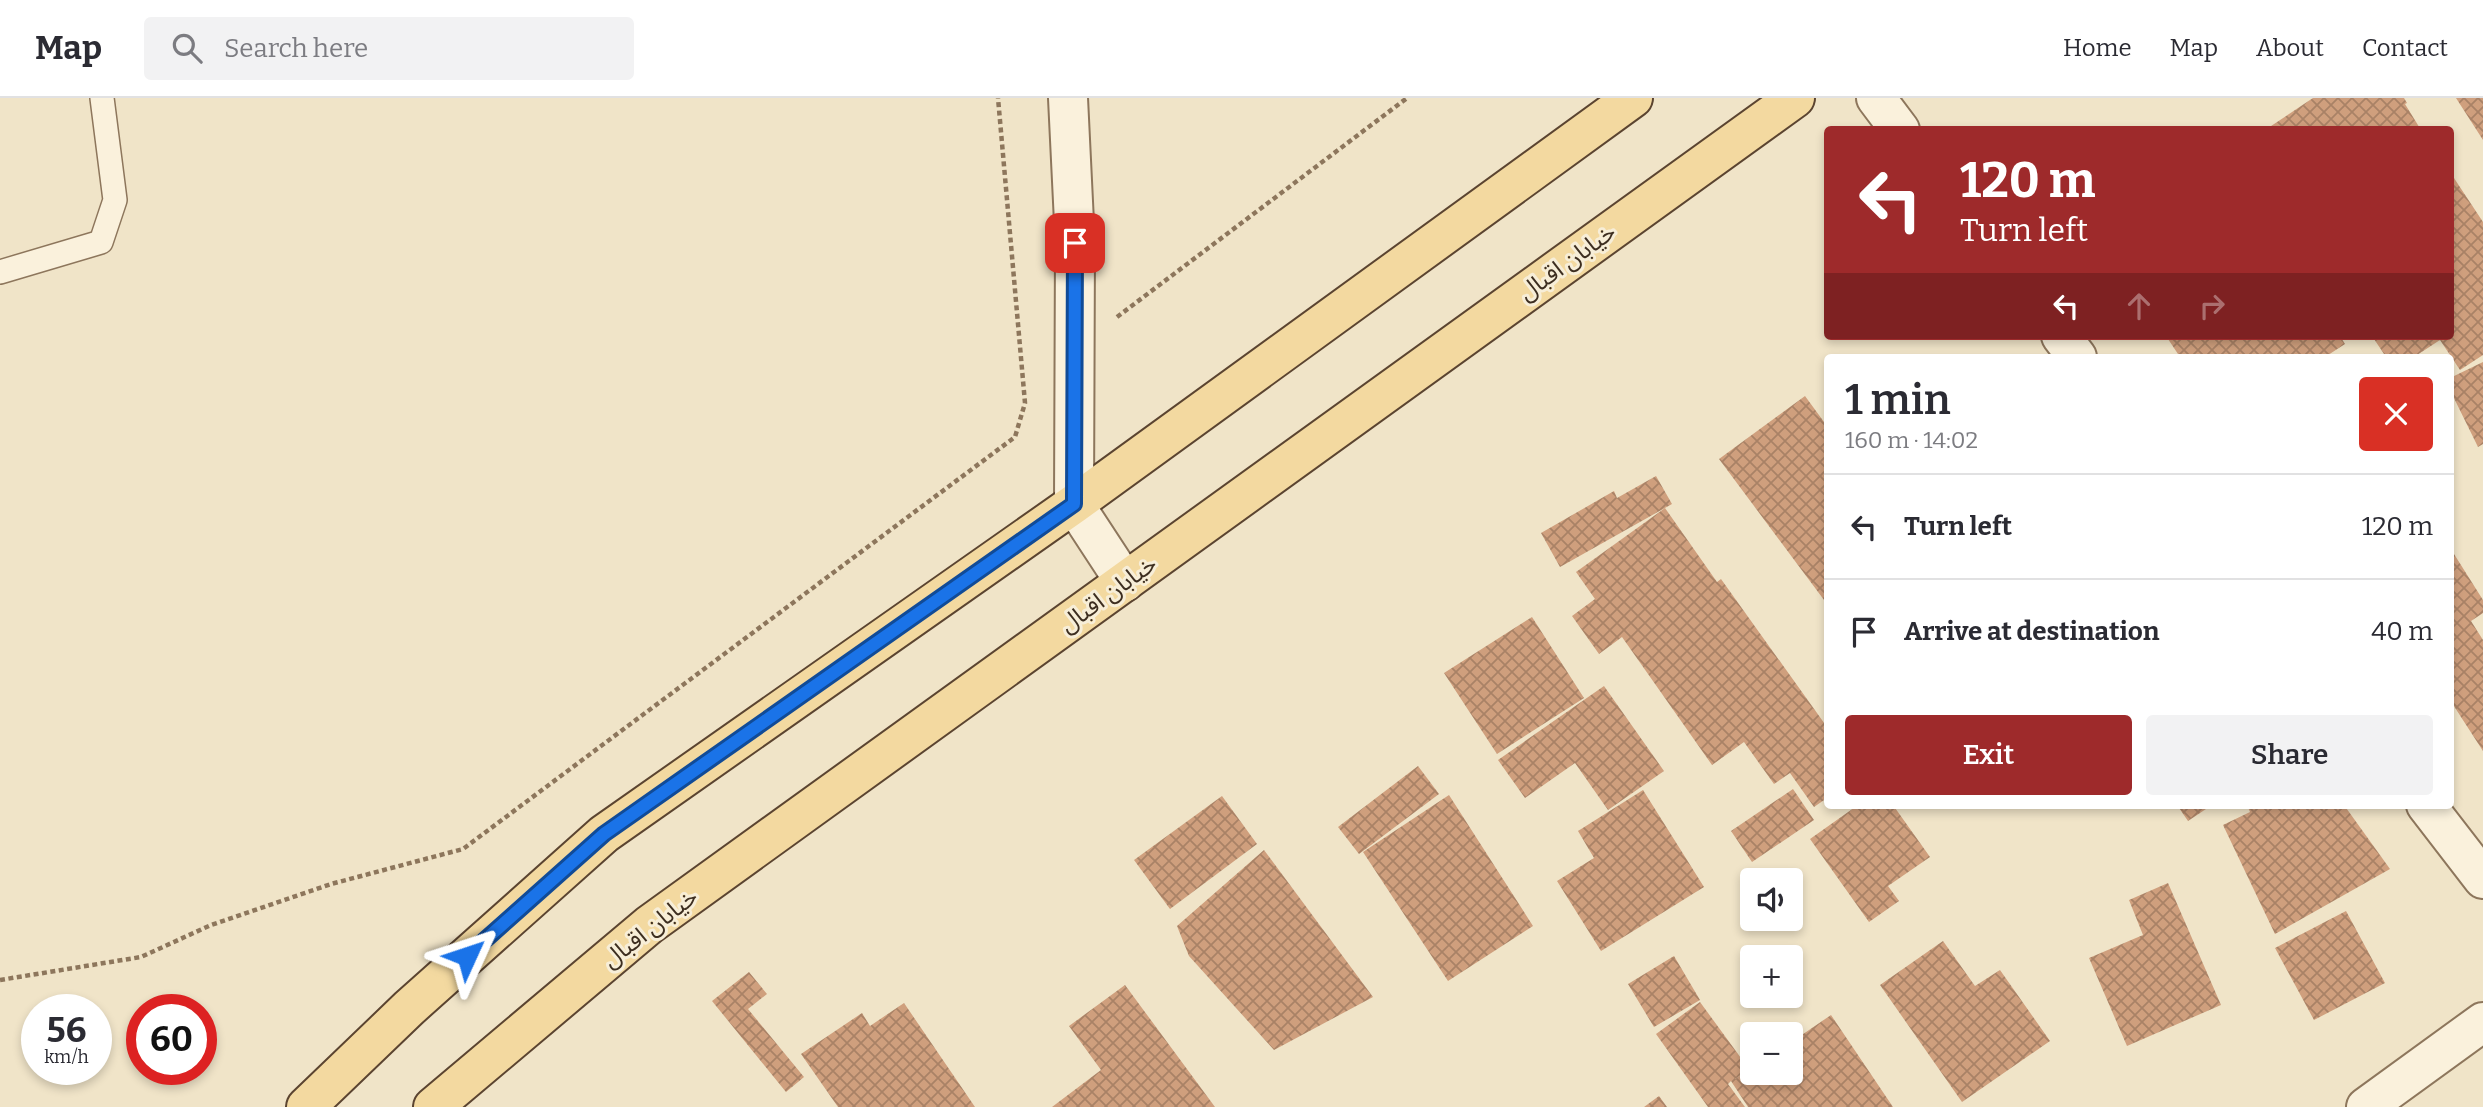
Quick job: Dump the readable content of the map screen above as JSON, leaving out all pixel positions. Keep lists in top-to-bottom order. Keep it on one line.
{"streets":{"main road":["خیابان اقبال"]},"page":{"header":"Map","search":"Search here","nav":["Home","Map","About","Contact"],"turn":["120 m","Turn left"],"heading":["1 min","160 m · 14:02"],"list":[{"name":"Turn left","value":"120 m"},{"name":"Arrive at destination","value":"40 m"}],"buttons":["Exit","Share"],"map_buttons":["+","−"],"speed":"56 km/h","limit":"60"}}
